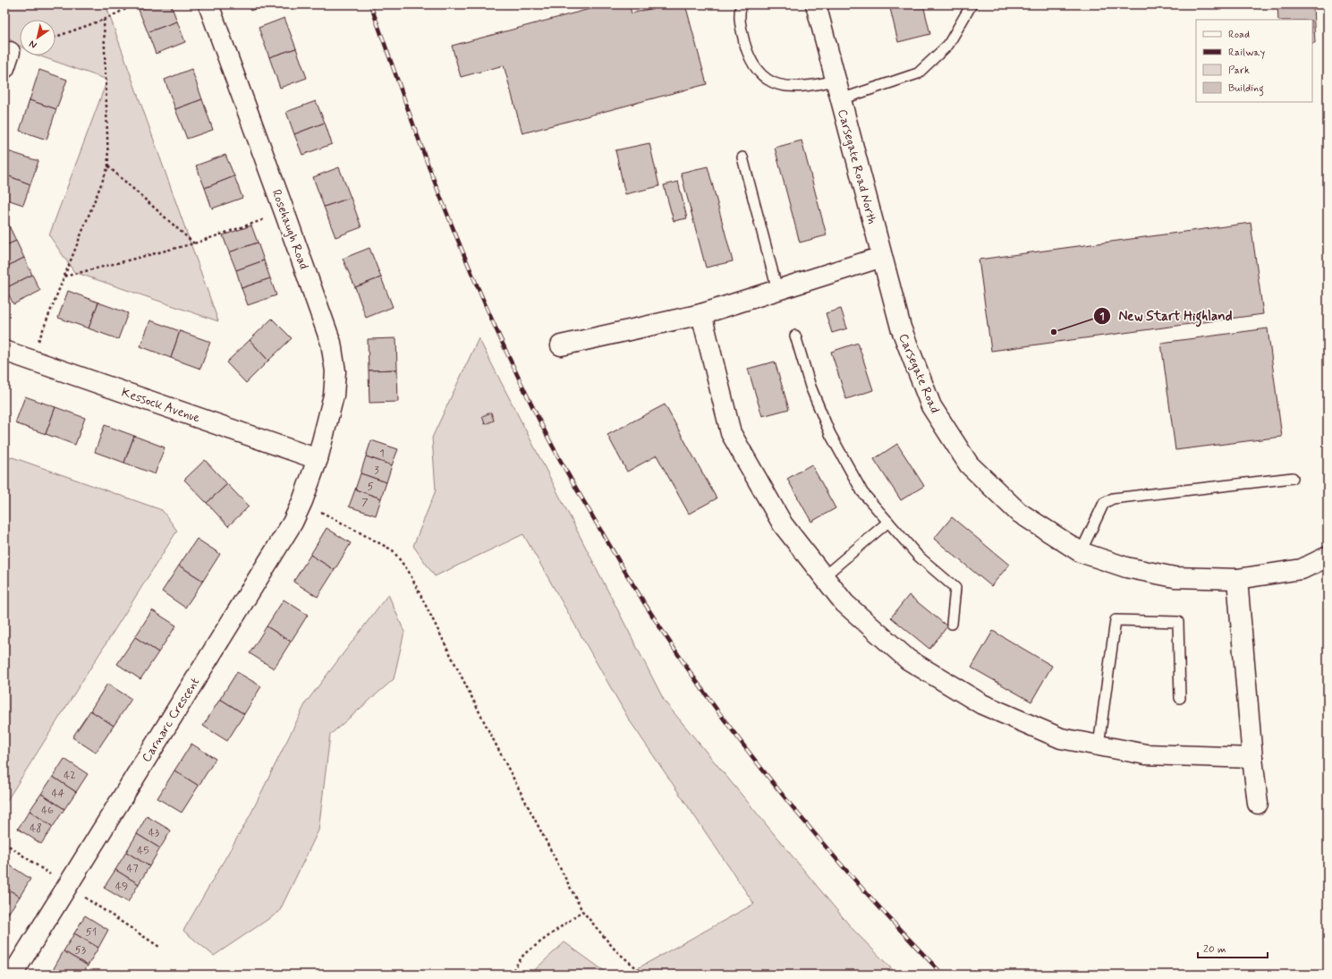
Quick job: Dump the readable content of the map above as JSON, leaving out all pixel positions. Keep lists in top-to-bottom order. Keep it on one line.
{"streets":{"street":["Carsegate Road North","Rosehaugh Road","Carsegate Road","Kessock Avenue","Carnarc Crescent"]},"crossings":[["Carsegate Road North","Carsegate Road"],["Rosehaugh Road","Kessock Avenue"],["Rosehaugh Road","Carnarc Crescent"],["Kessock Avenue","Carnarc Crescent"]],"places":["New Start Highland"],"house_numbers":["1","3","5","7","42","44","46","48","43","45","47","49","51","53"],"legend":["Road","Railway","Park","Building"],"scale_bar":"20 m","north":"bottom left"}
